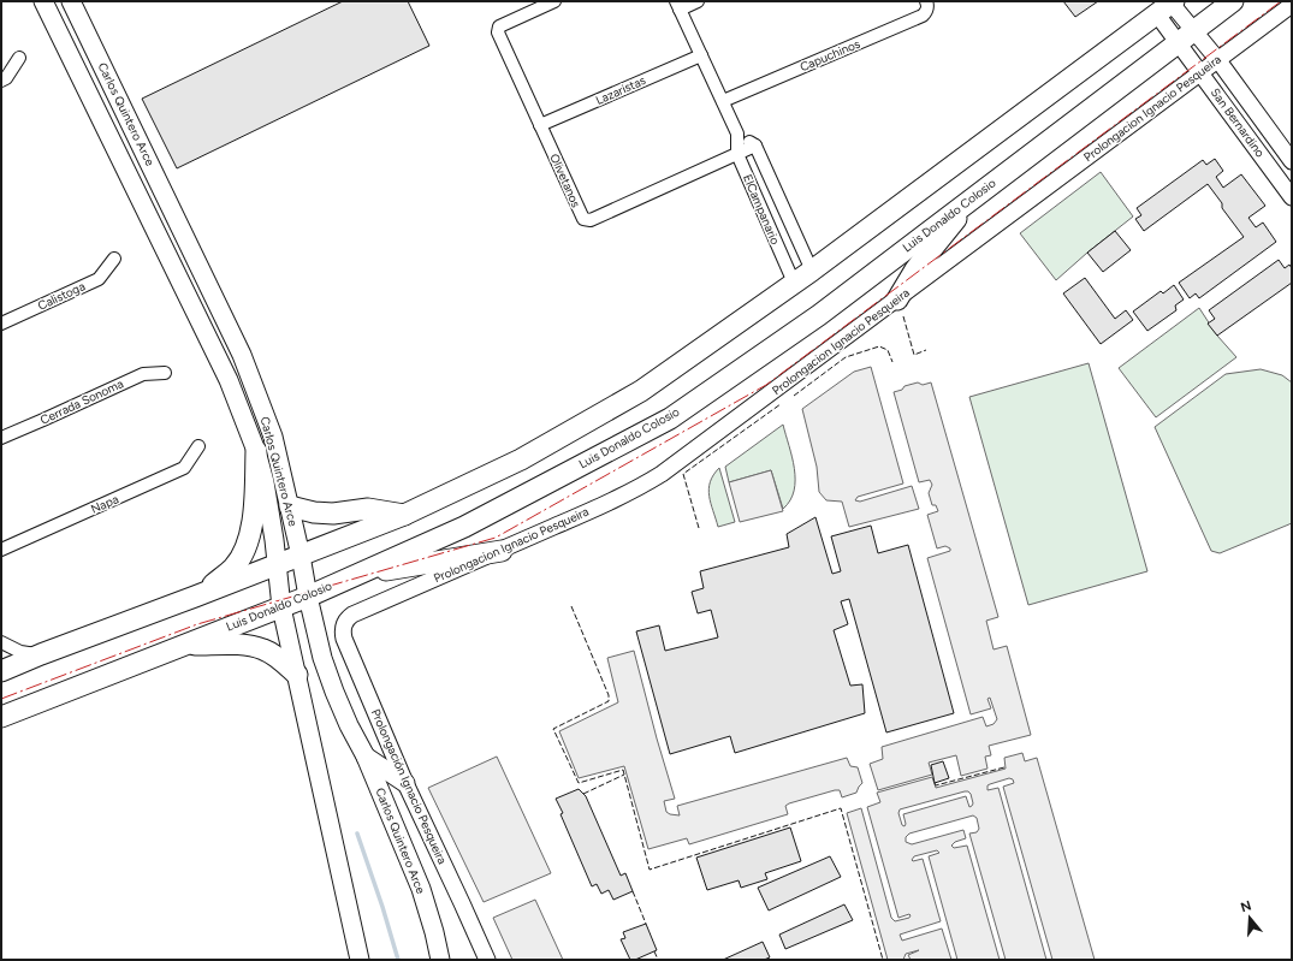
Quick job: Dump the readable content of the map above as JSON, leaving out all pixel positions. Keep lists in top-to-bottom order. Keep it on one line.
{"streets":{"main road":["Carlos Quintero Arce","Luis Donaldo Colosio"],"street":["Capuchinos","Lazaristas","Prolongacion Ignacio Pesqueira","San Bernardino","Olivetanos","ElCampanario","Calistoga","Cerrada Sonoma","Napa","Prolongación Ignacio Pesqueira"]},"crossings":[["Capuchinos","ElCampanario"],["Lazaristas","Olivetanos"],["Lazaristas","ElCampanario"],["Prolongacion Ignacio Pesqueira","San Bernardino"],["Prolongacion Ignacio Pesqueira","Prolongación Ignacio Pesqueira"],["Carlos Quintero Arce","Luis Donaldo Colosio"],["San Bernardino","Luis Donaldo Colosio"],["Olivetanos","ElCampanario"]],"north":"top"}
